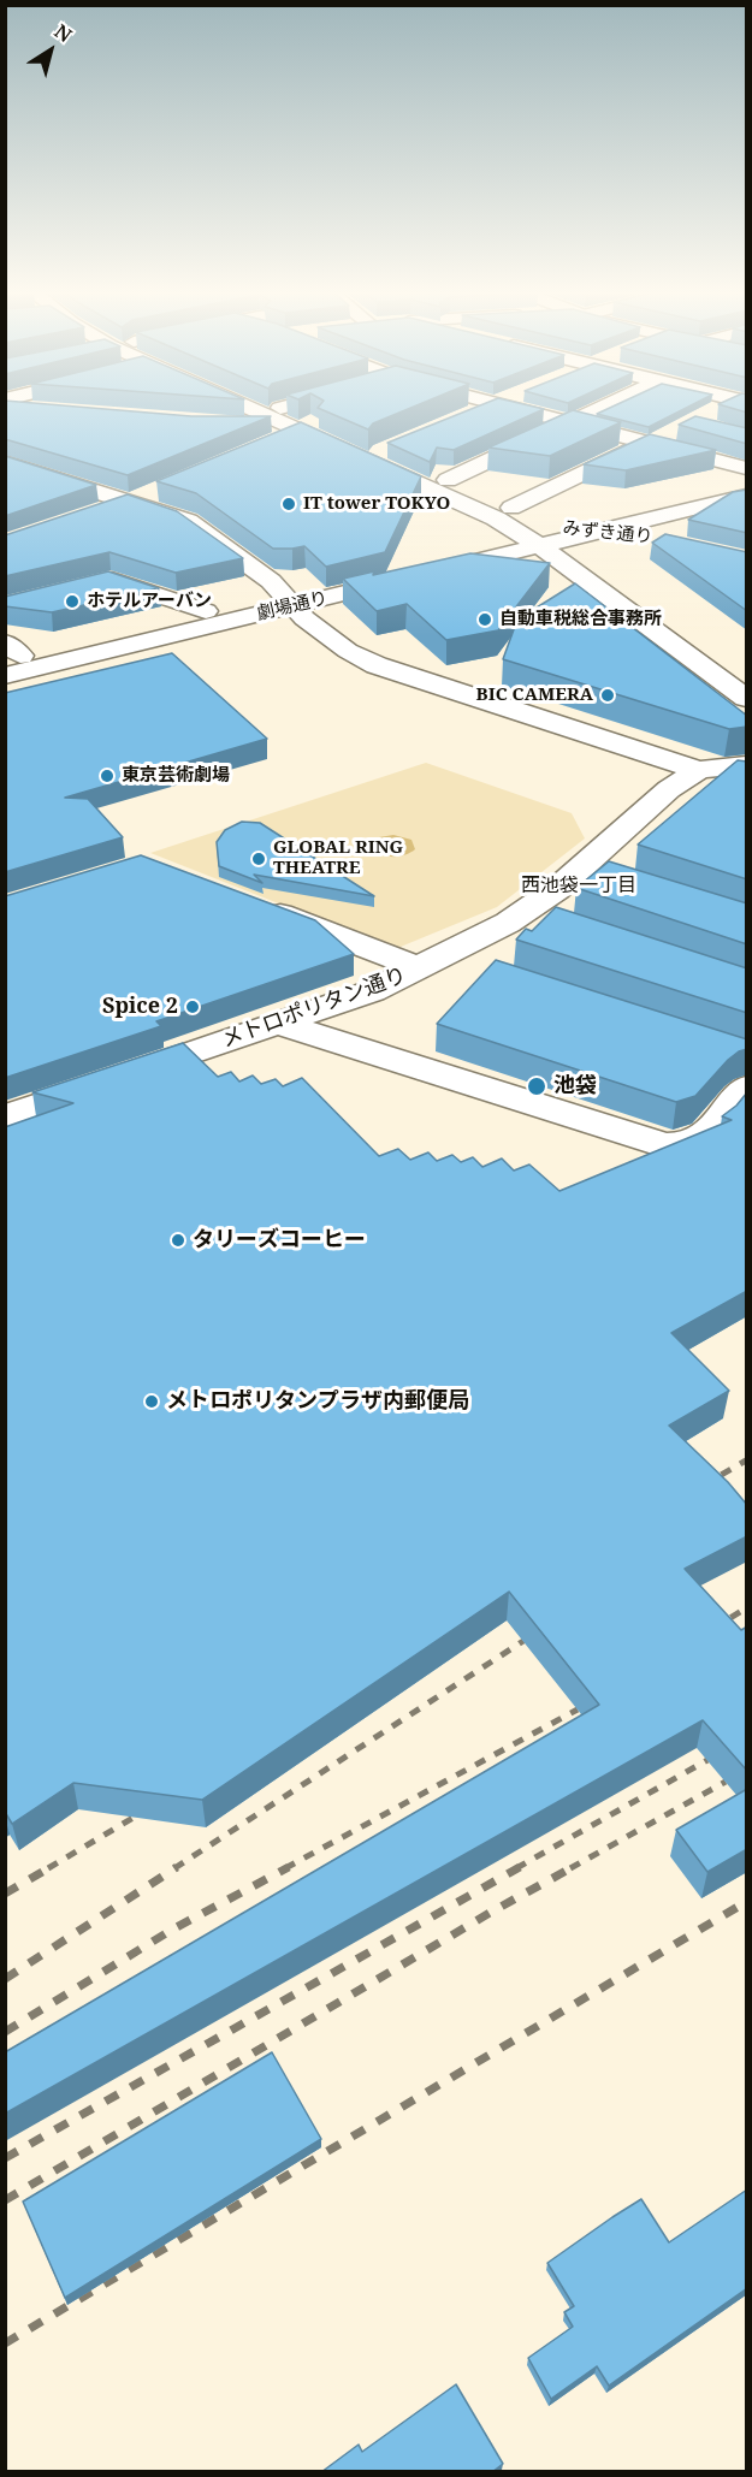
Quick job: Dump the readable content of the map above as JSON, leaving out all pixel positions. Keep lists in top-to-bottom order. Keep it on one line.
{"streets":{"street":["みずき通り","劇場通り","メトロポリタン通り"]},"crossings":[["みずき通り","劇場通り"]],"districts":["西池袋一丁目"],"places":["IT tower TOKYO","ホテルアーバン","自動車税総合事務所","BIC CAMERA","東京芸術劇場","GLOBAL RING THEATRE","Spice 2","池袋","タリーズコーヒー","メトロポリタンプラザ内郵便局"],"north":"top right"}
